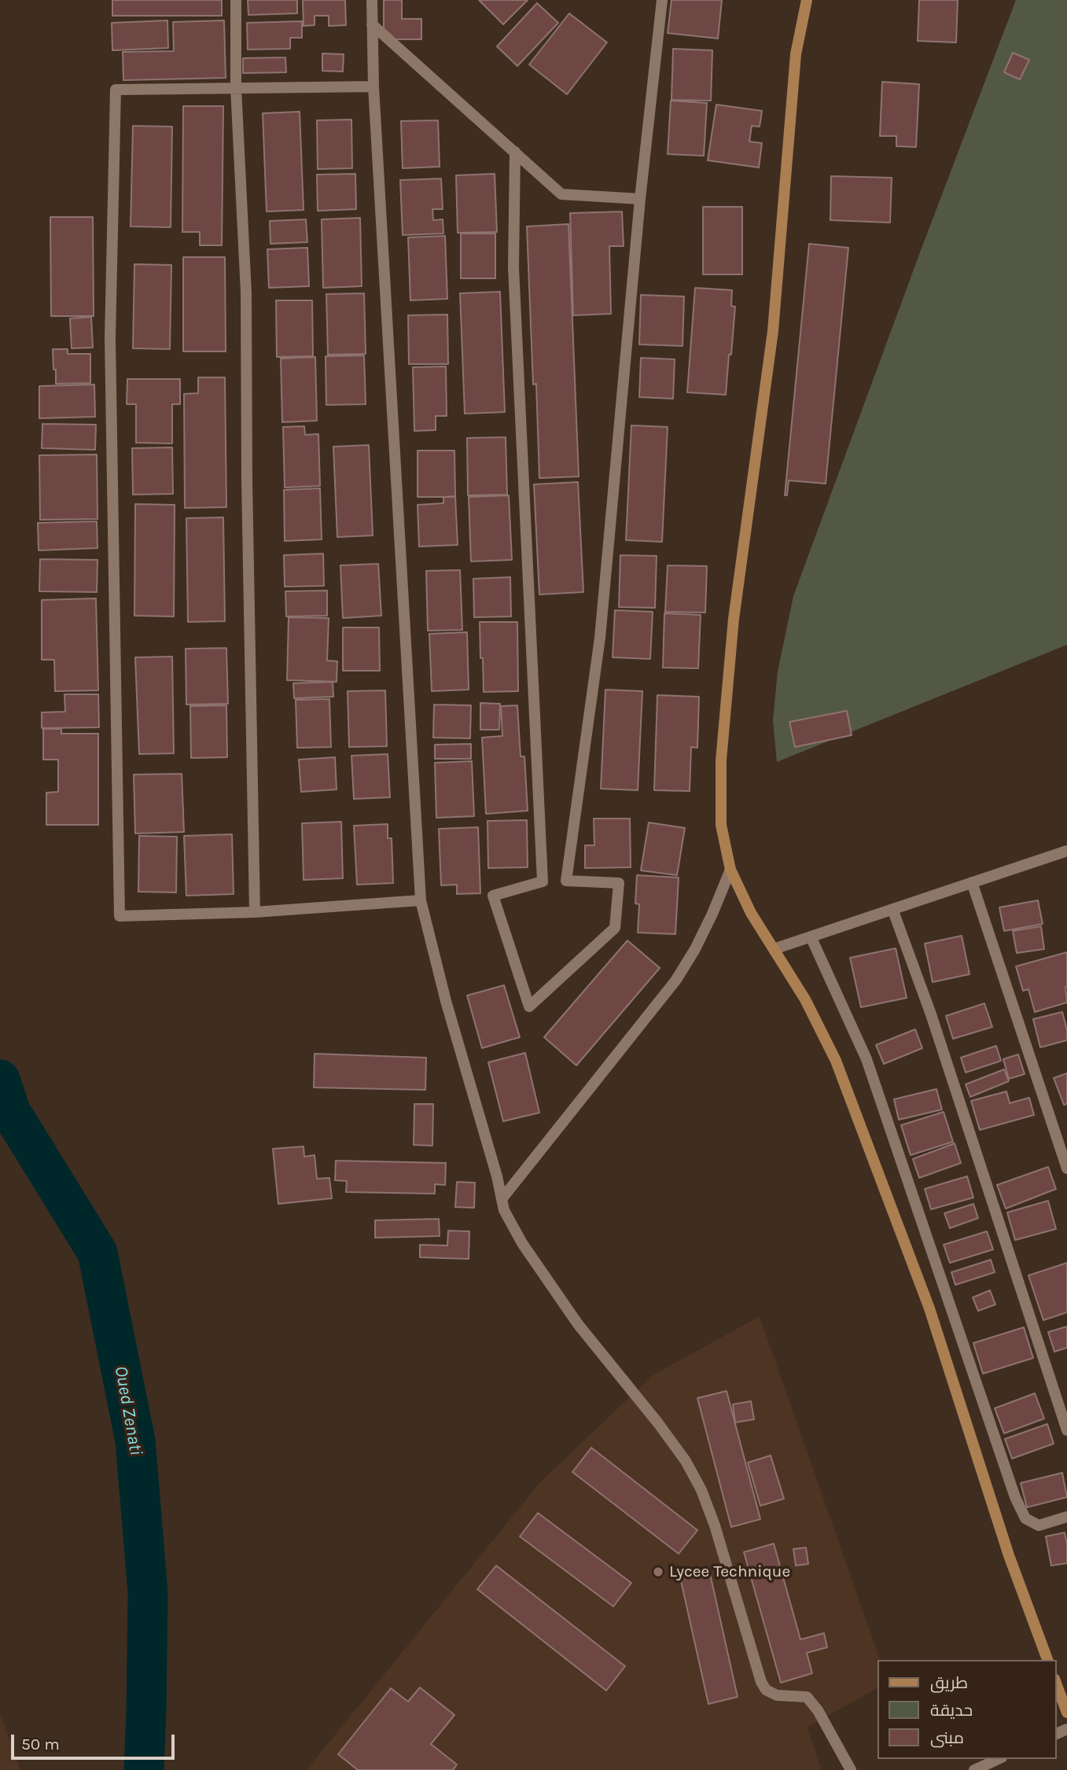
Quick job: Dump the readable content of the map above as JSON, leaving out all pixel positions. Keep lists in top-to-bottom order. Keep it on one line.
{"water":["Oued Zenati"],"places":["Lycee Technique"],"legend":["طريق","حديقة","مبنى"],"scale_bar":"50 m"}
